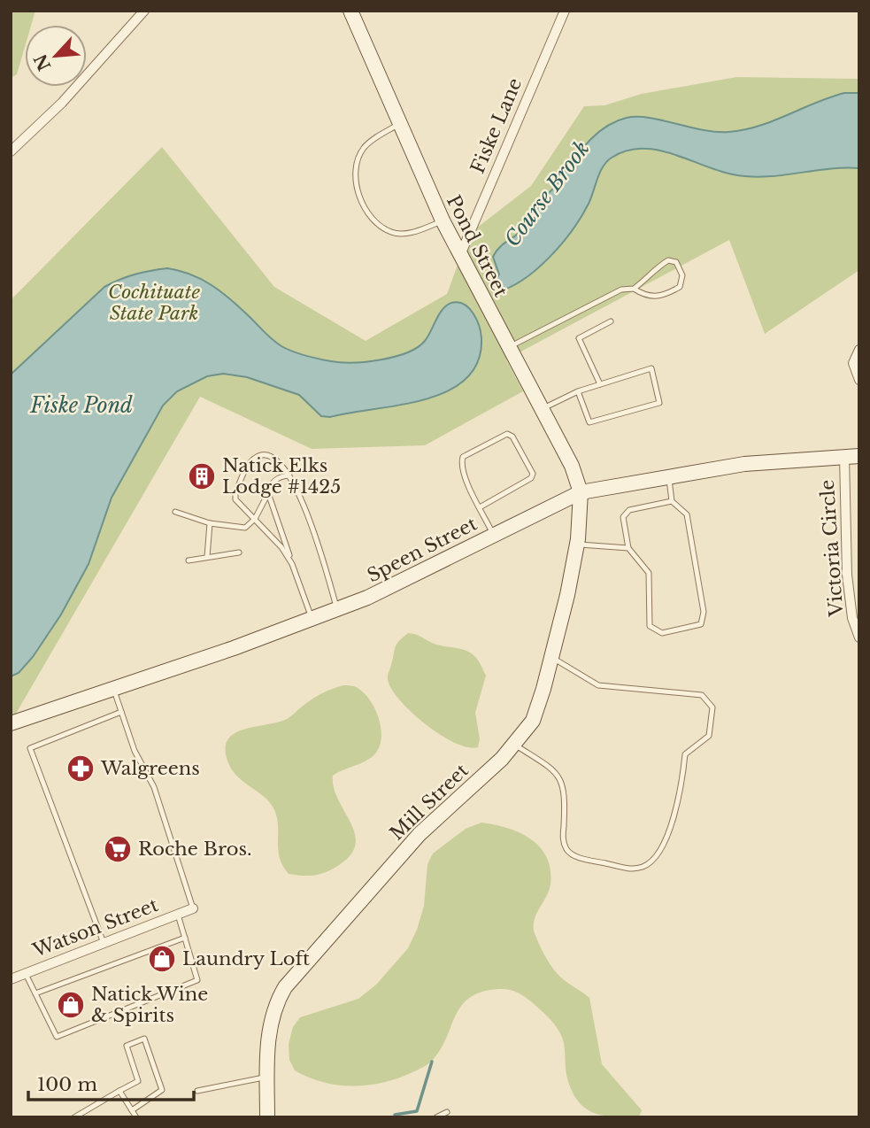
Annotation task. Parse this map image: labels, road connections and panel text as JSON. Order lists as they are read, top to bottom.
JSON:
{
  "streets": {
    "street": [
      "Fiske Lane",
      "Pond Street",
      "Victoria Circle",
      "Speen Street",
      "Mill Street",
      "Watson Street"
    ]
  },
  "crossings": [
    ["Fiske Lane", "Pond Street"],
    ["Pond Street", "Speen Street"],
    ["Pond Street", "Mill Street"],
    ["Victoria Circle", "Speen Street"],
    ["Speen Street", "Mill Street"]
  ],
  "water": ["Course Brook", "Fiske Pond"],
  "parks": ["Cochituate State Park"],
  "places": {
    "building": ["Natick Elks Lodge #1425"],
    "pharmacy": ["Walgreens"],
    "supermarket": ["Roche Bros."],
    "shop": ["Laundry Loft", "Natick Wine & Spirits"]
  },
  "scale_bar": "100 m",
  "north": "bottom left"
}
